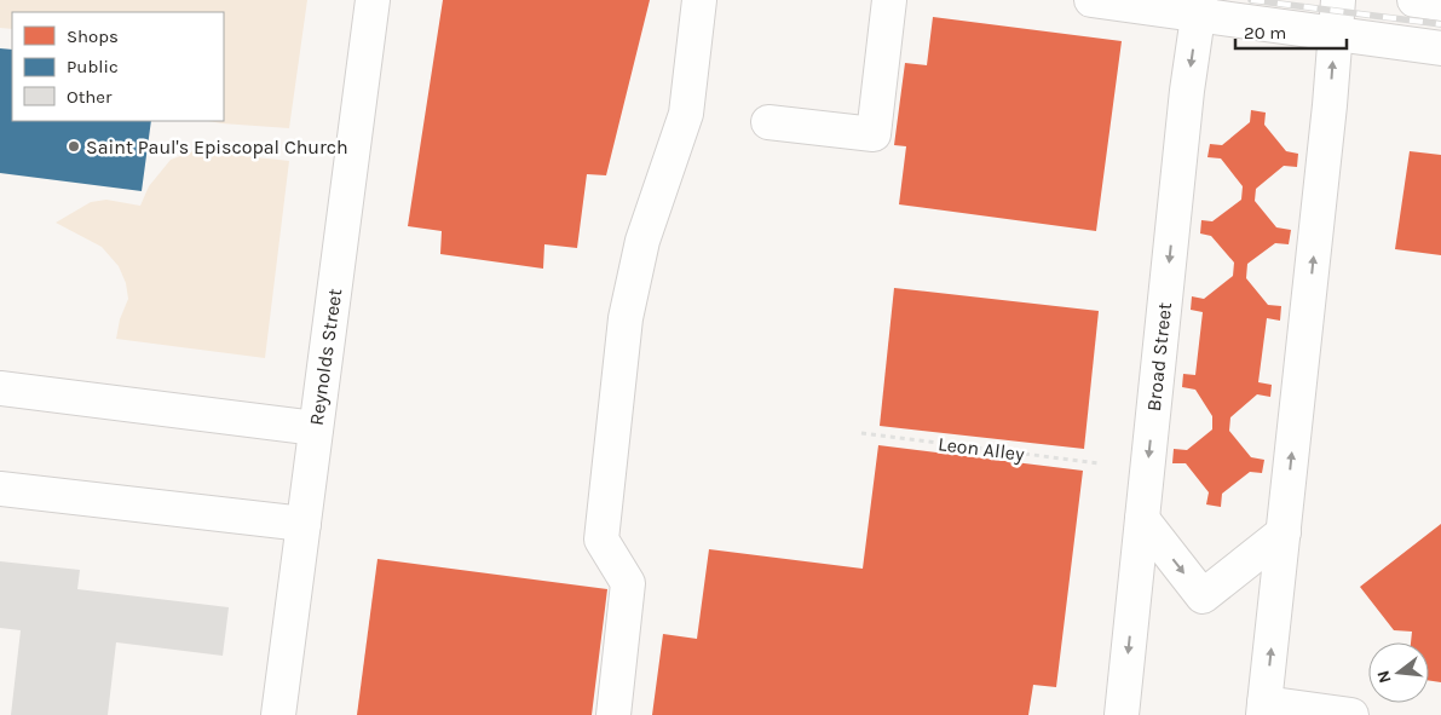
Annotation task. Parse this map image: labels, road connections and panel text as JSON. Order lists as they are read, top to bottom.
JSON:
{
  "streets": {
    "main road": ["Reynolds Street", "Broad Street"],
    "path": ["Leon Alley"]
  },
  "places": ["Saint Paul's Episcopal Church"],
  "legend": ["Shops", "Public", "Other"],
  "scale_bar": "20 m",
  "north": "left"
}
